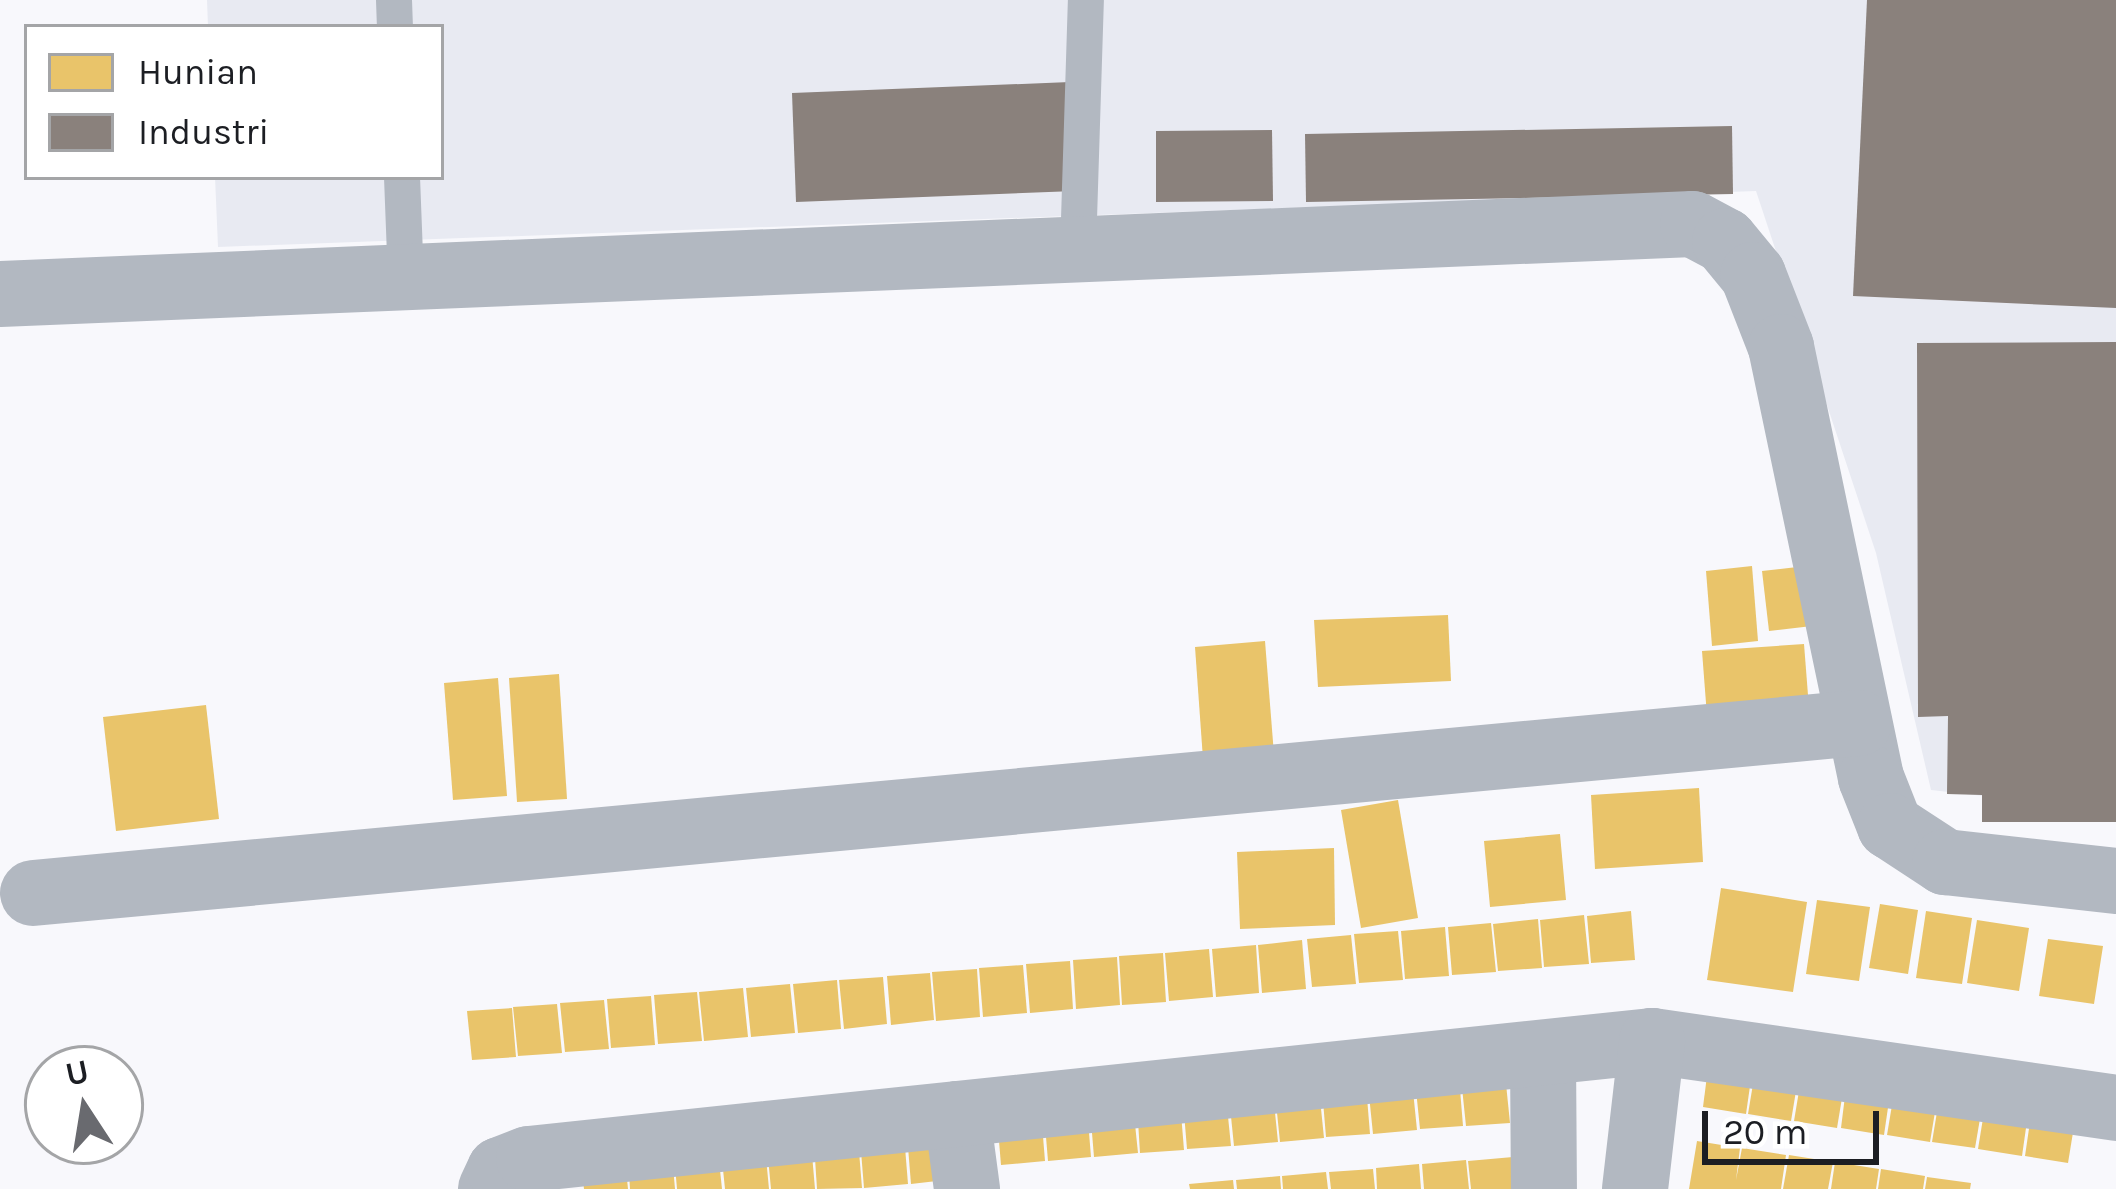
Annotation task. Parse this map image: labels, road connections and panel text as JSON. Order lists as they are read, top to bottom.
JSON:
{
  "legend": ["Hunian", "Industri"],
  "scale_bar": "20 m",
  "north": "top"
}
